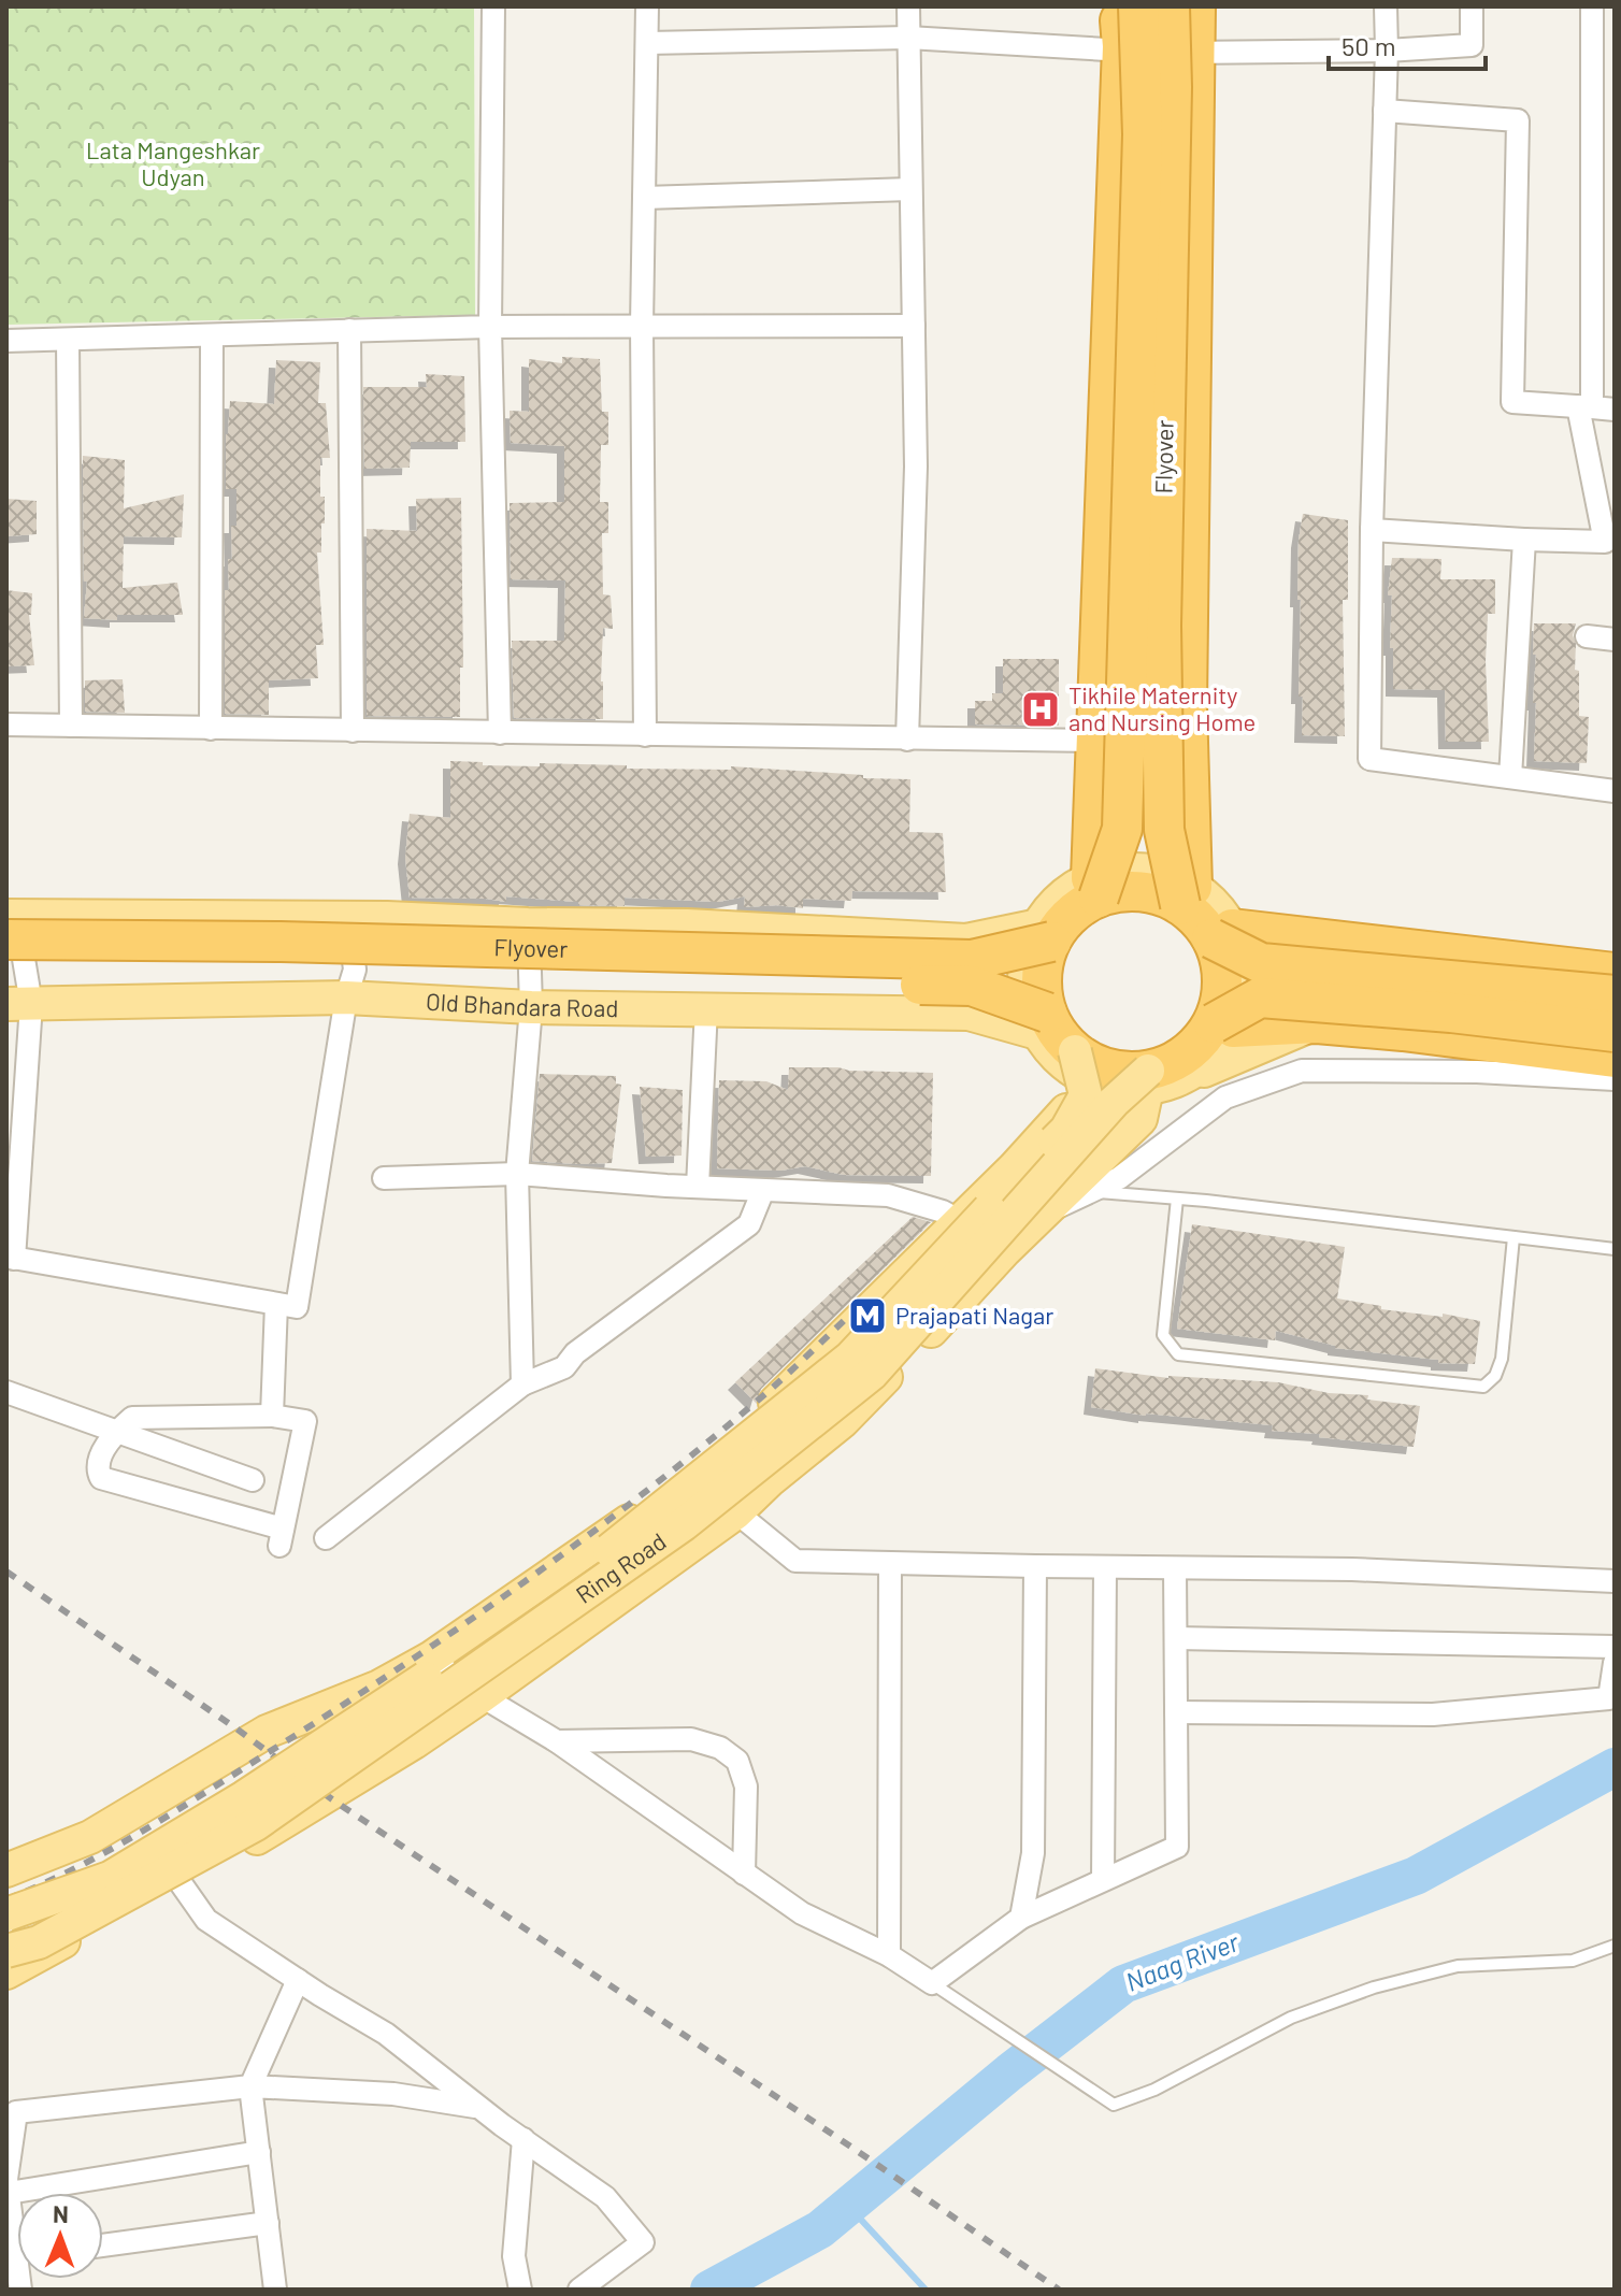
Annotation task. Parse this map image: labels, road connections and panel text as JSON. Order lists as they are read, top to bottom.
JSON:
{
  "streets": {
    "highway": ["Flyover"],
    "main road": ["Old Bhandara Road", "Ring Road"]
  },
  "crossings": [
    ["Flyover", "Old Bhandara Road"],
    ["Flyover", "Ring Road"],
    ["Old Bhandara Road", "Ring Road"]
  ],
  "water": ["Naag River"],
  "parks": ["Lata Mangeshkar Udyan"],
  "places": {
    "hospital": ["Tikhile Maternity and Nursing Home"],
    "metro station": ["Prajapati Nagar"]
  },
  "scale_bar": "50 m",
  "north": "top"
}
